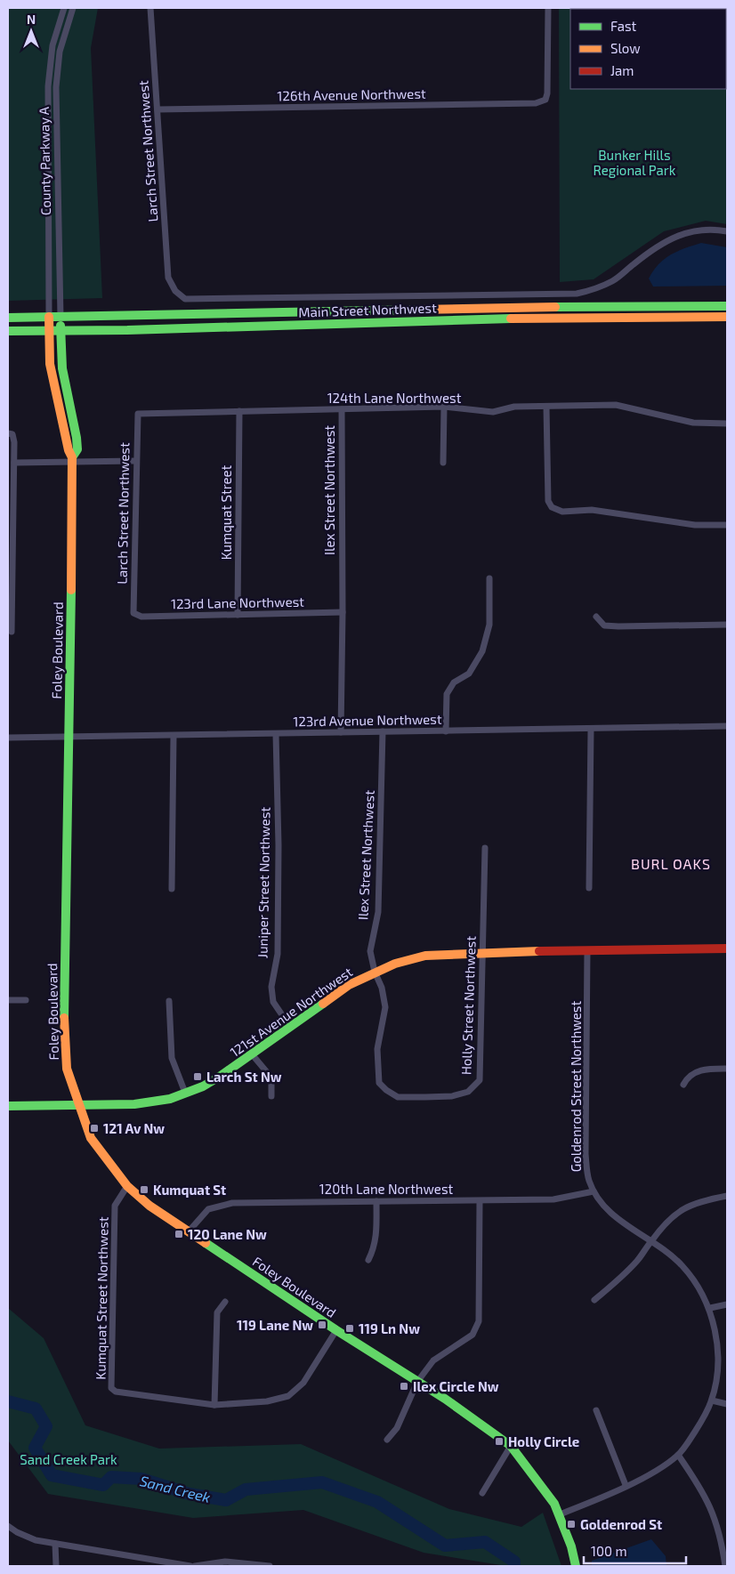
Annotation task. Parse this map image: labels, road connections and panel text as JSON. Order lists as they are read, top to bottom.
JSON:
{
  "streets": {
    "street": [
      "126th Avenue Northwest",
      "Larch Street Northwest",
      "County Parkway A",
      "Main Street Northwest",
      "124th Lane Northwest",
      "Ilex Street Northwest",
      "Kumquat Street",
      "123rd Lane Northwest",
      "Foley Boulevard",
      "123rd Avenue Northwest",
      "Juniper Street Northwest",
      "Holly Street Northwest",
      "121st Avenue Northwest",
      "Goldenrod Street Northwest",
      "120th Lane Northwest",
      "Kumquat Street Northwest"
    ]
  },
  "crossings": [
    ["126th Avenue Northwest", "Larch Street Northwest"],
    ["Larch Street Northwest", "124th Lane Northwest"],
    ["Larch Street Northwest", "123rd Lane Northwest"],
    ["County Parkway A", "Main Street Northwest"],
    ["County Parkway A", "Foley Boulevard"],
    ["Main Street Northwest", "Foley Boulevard"],
    ["124th Lane Northwest", "Ilex Street Northwest"],
    ["124th Lane Northwest", "Kumquat Street"],
    ["Ilex Street Northwest", "123rd Lane Northwest"],
    ["Ilex Street Northwest", "123rd Avenue Northwest"],
    ["Ilex Street Northwest", "Holly Street Northwest"],
    ["Ilex Street Northwest", "121st Avenue Northwest"],
    ["Kumquat Street", "123rd Lane Northwest"],
    ["Foley Boulevard", "123rd Avenue Northwest"],
    ["Foley Boulevard", "121st Avenue Northwest"],
    ["Foley Boulevard", "Goldenrod Street Northwest"],
    ["Foley Boulevard", "120th Lane Northwest"],
    ["Foley Boulevard", "Kumquat Street Northwest"],
    ["123rd Avenue Northwest", "Juniper Street Northwest"],
    ["Juniper Street Northwest", "121st Avenue Northwest"],
    ["Holly Street Northwest", "121st Avenue Northwest"],
    ["121st Avenue Northwest", "Goldenrod Street Northwest"],
    ["Goldenrod Street Northwest", "120th Lane Northwest"]
  ],
  "districts": ["BURL OAKS"],
  "water": ["Sand Creek"],
  "parks": ["Bunker Hills Regional Park", "Sand Creek Park"],
  "places": {
    "transit": [
      "Larch St Nw",
      "121 Av Nw",
      "Kumquat St",
      "120 Lane Nw",
      "119 Lane Nw",
      "119 Ln Nw",
      "Ilex Circle Nw",
      "Holly Circle",
      "Goldenrod St"
    ]
  },
  "legend": ["Fast", "Slow", "Jam"],
  "scale_bar": "100 m",
  "north": "top"
}
